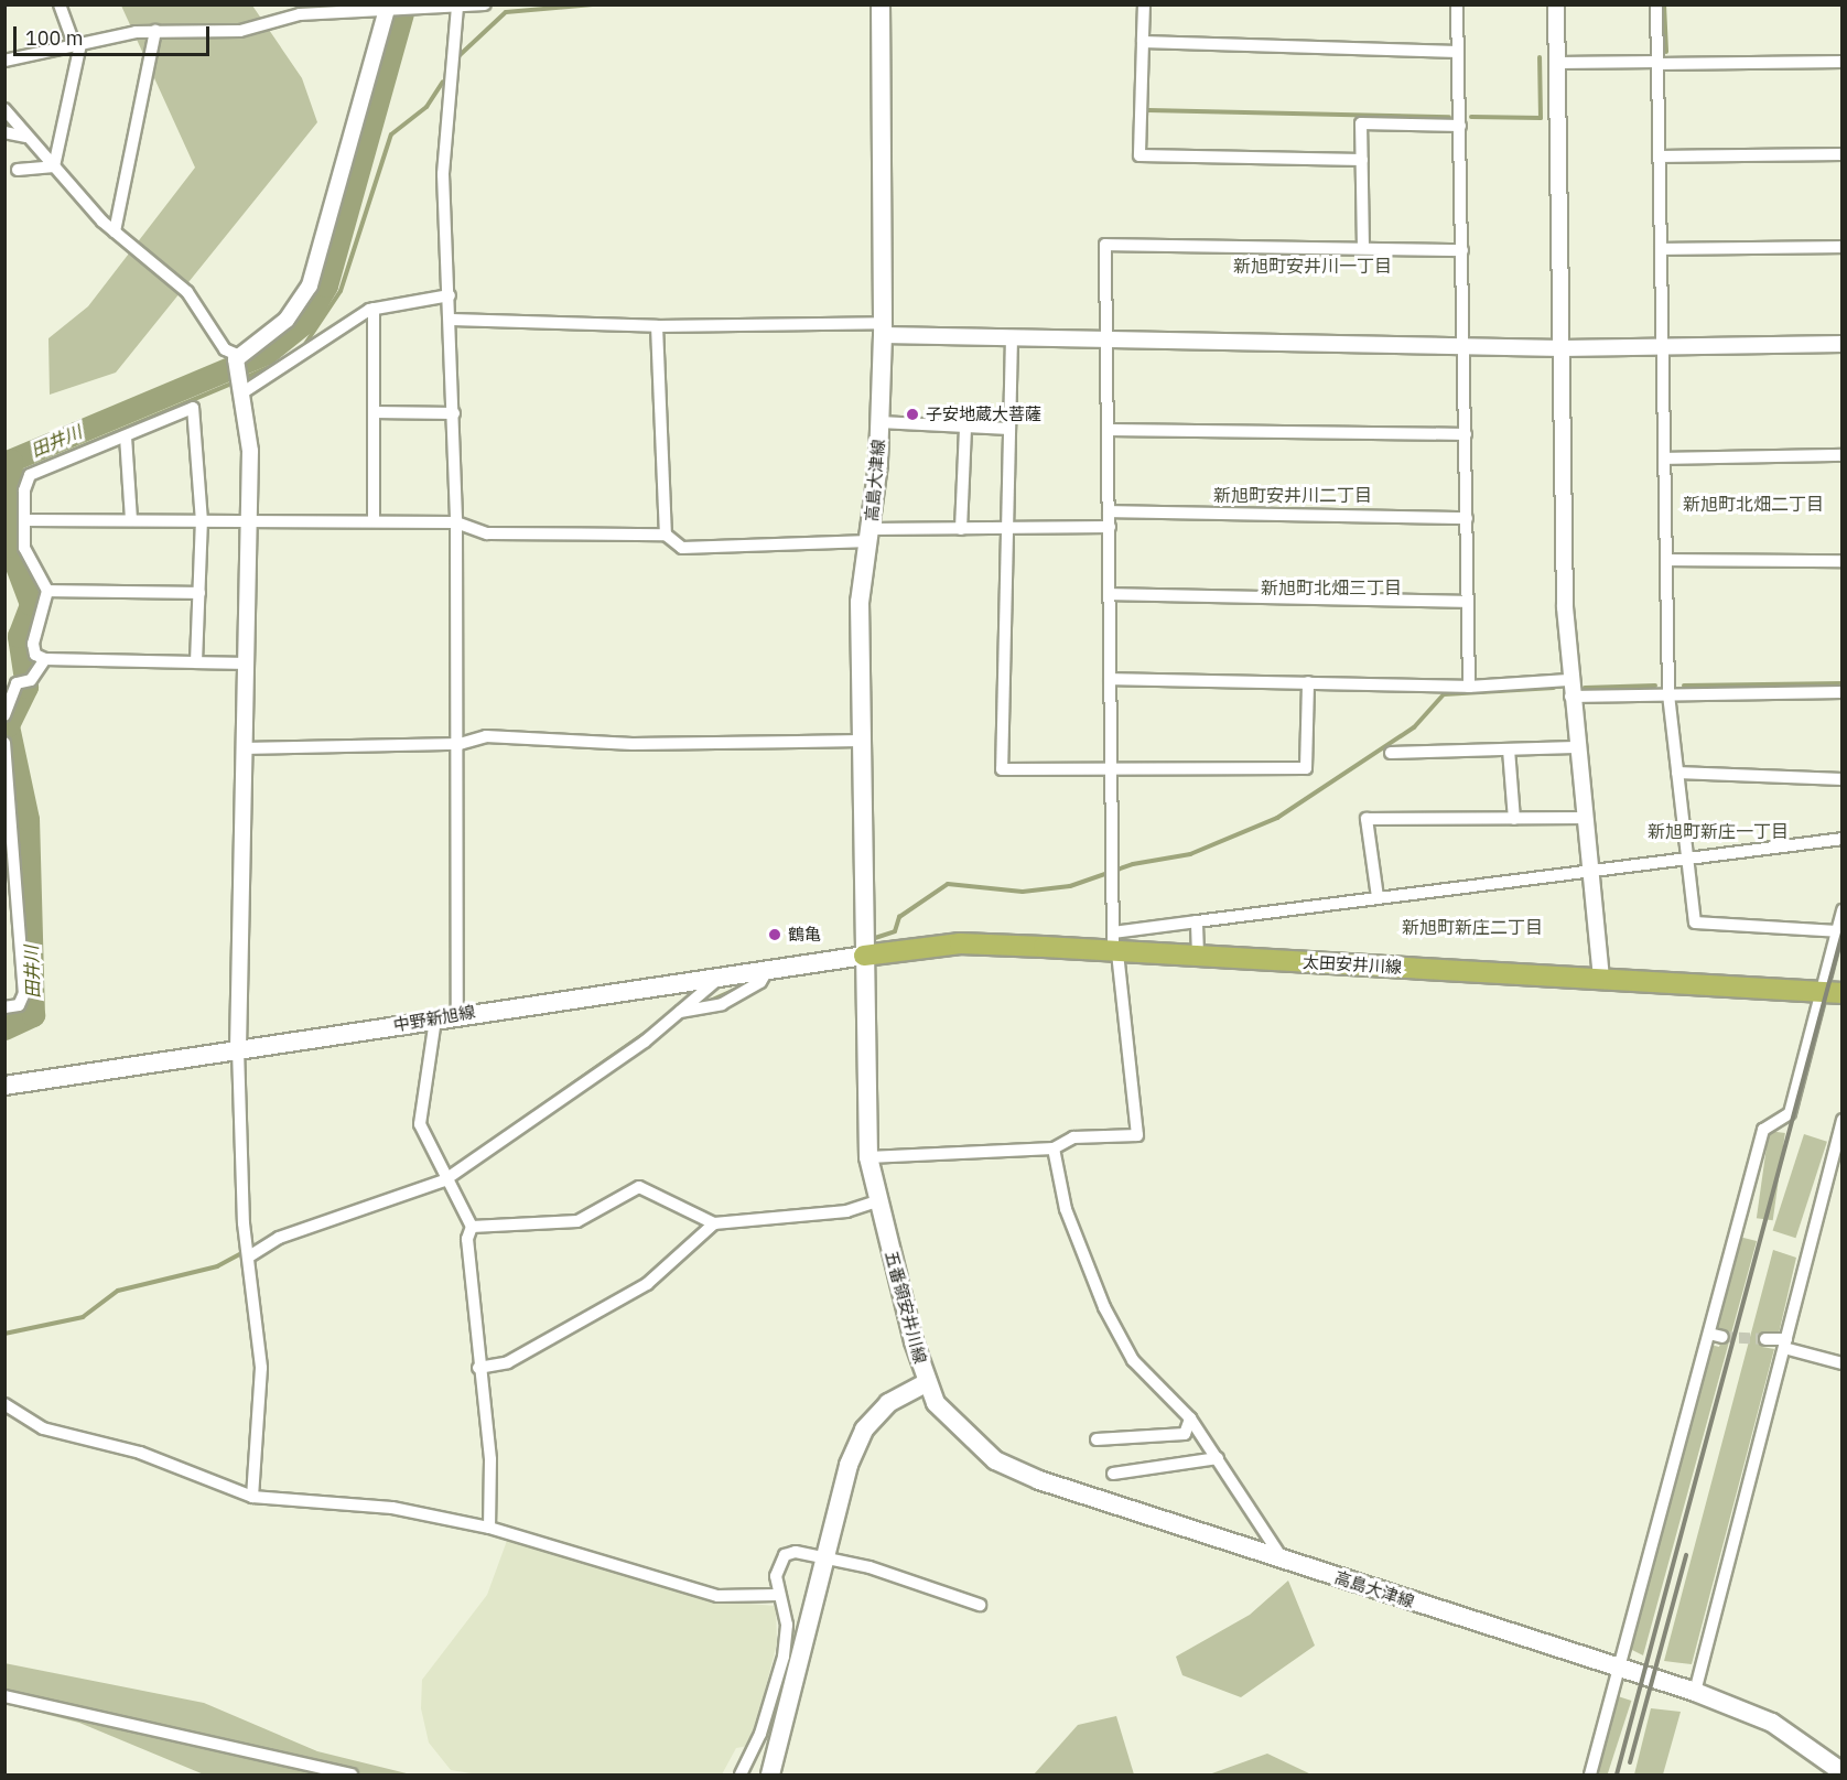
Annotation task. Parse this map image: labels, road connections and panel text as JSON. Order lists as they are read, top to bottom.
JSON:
{
  "streets": {
    "main road": [
      "高島大津線",
      "太田安井川線",
      "中野新旭線",
      "五番領安井川線"
    ]
  },
  "crossings": [
    ["高島大津線", "太田安井川線"],
    ["高島大津線", "中野新旭線"],
    ["高島大津線", "五番領安井川線"],
    ["太田安井川線", "中野新旭線"],
    ["太田安井川線", "五番領安井川線"],
    ["中野新旭線", "五番領安井川線"]
  ],
  "districts": [
    "新旭町安井川一丁目",
    "新旭町安井川二丁目",
    "新旭町北畑二丁目",
    "新旭町北畑三丁目",
    "新旭町新庄一丁目",
    "新旭町新庄二丁目"
  ],
  "water": ["田井川"],
  "places": ["子安地蔵大菩薩", "鶴亀"],
  "scale_bar": "100 m"
}
